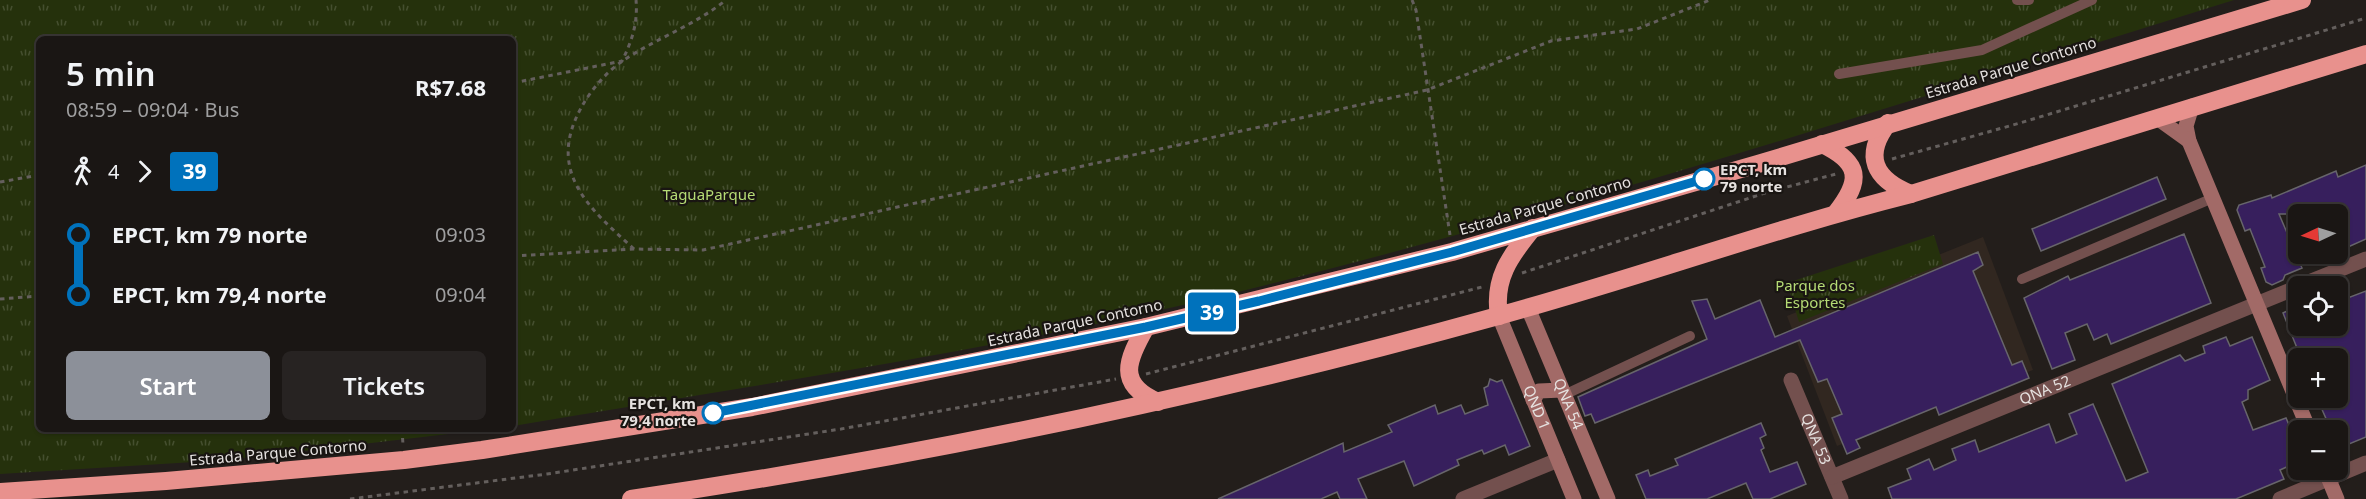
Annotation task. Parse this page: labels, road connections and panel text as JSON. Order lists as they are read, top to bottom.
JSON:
{
  "streets": {
    "highway": ["Estrada Parque Contorno"],
    "main road": ["QNA 54", "QND 1"],
    "street": ["QNA 52", "QNA 53"]
  },
  "crossings": [
    ["QNA 52", "QNA 53"]
  ],
  "parks": ["TaguaParque", "Parque dos Esportes"],
  "places": ["EPCT, km 79 norte", "EPCT, km 79,4 norte"],
  "lines": ["bus line 39"],
  "north": "left",
  "page": {
    "on_map": "39",
    "heading": ["5 min", "08:59 – 09:04 · Bus", "R$7.68"],
    "legs": ["4", "39"],
    "map_buttons": ["+", "−"],
    "list": [
      {
        "name": "EPCT, km 79 norte",
        "value": "09:03"
      },
      {
        "name": "EPCT, km 79,4 norte",
        "value": "09:04"
      }
    ],
    "buttons": ["Start", "Tickets"]
  }
}
